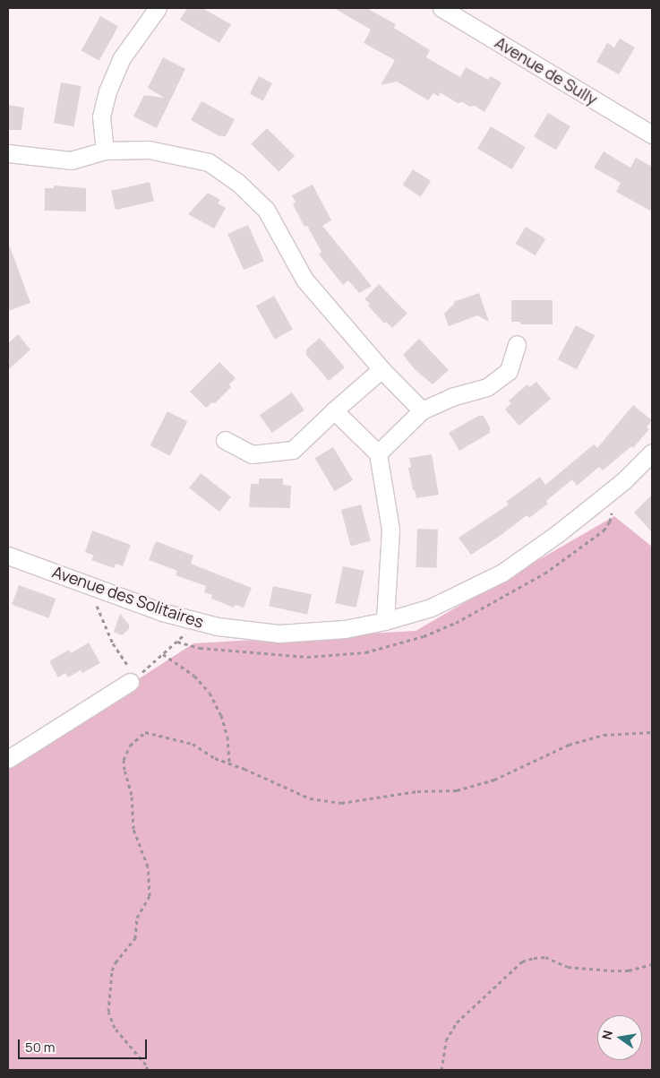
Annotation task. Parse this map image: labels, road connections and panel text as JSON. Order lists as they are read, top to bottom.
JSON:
{
  "streets": {
    "street": ["Avenue de Sully", "Avenue des Solitaires"]
  },
  "scale_bar": "50 m",
  "north": "left"
}
